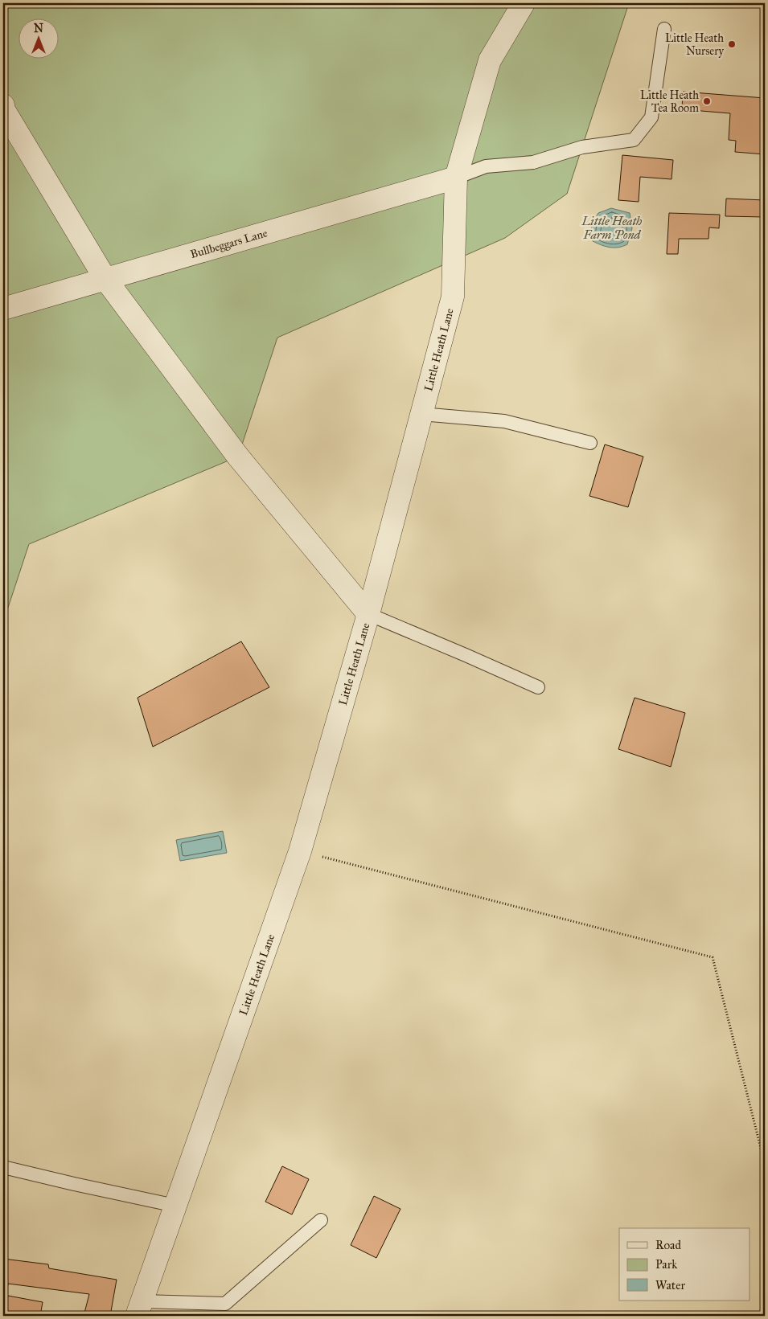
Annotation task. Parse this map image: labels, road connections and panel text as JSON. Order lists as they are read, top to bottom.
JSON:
{
  "streets": {
    "street": ["Bullbeggars Lane", "Little Heath Lane"]
  },
  "crossings": [
    ["Bullbeggars Lane", "Little Heath Lane"]
  ],
  "water": ["Little Heath Farm Pond"],
  "places": ["Little Heath Nursery", "Little Heath Tea Room"],
  "legend": ["Road", "Park", "Water"],
  "north": "top"
}
